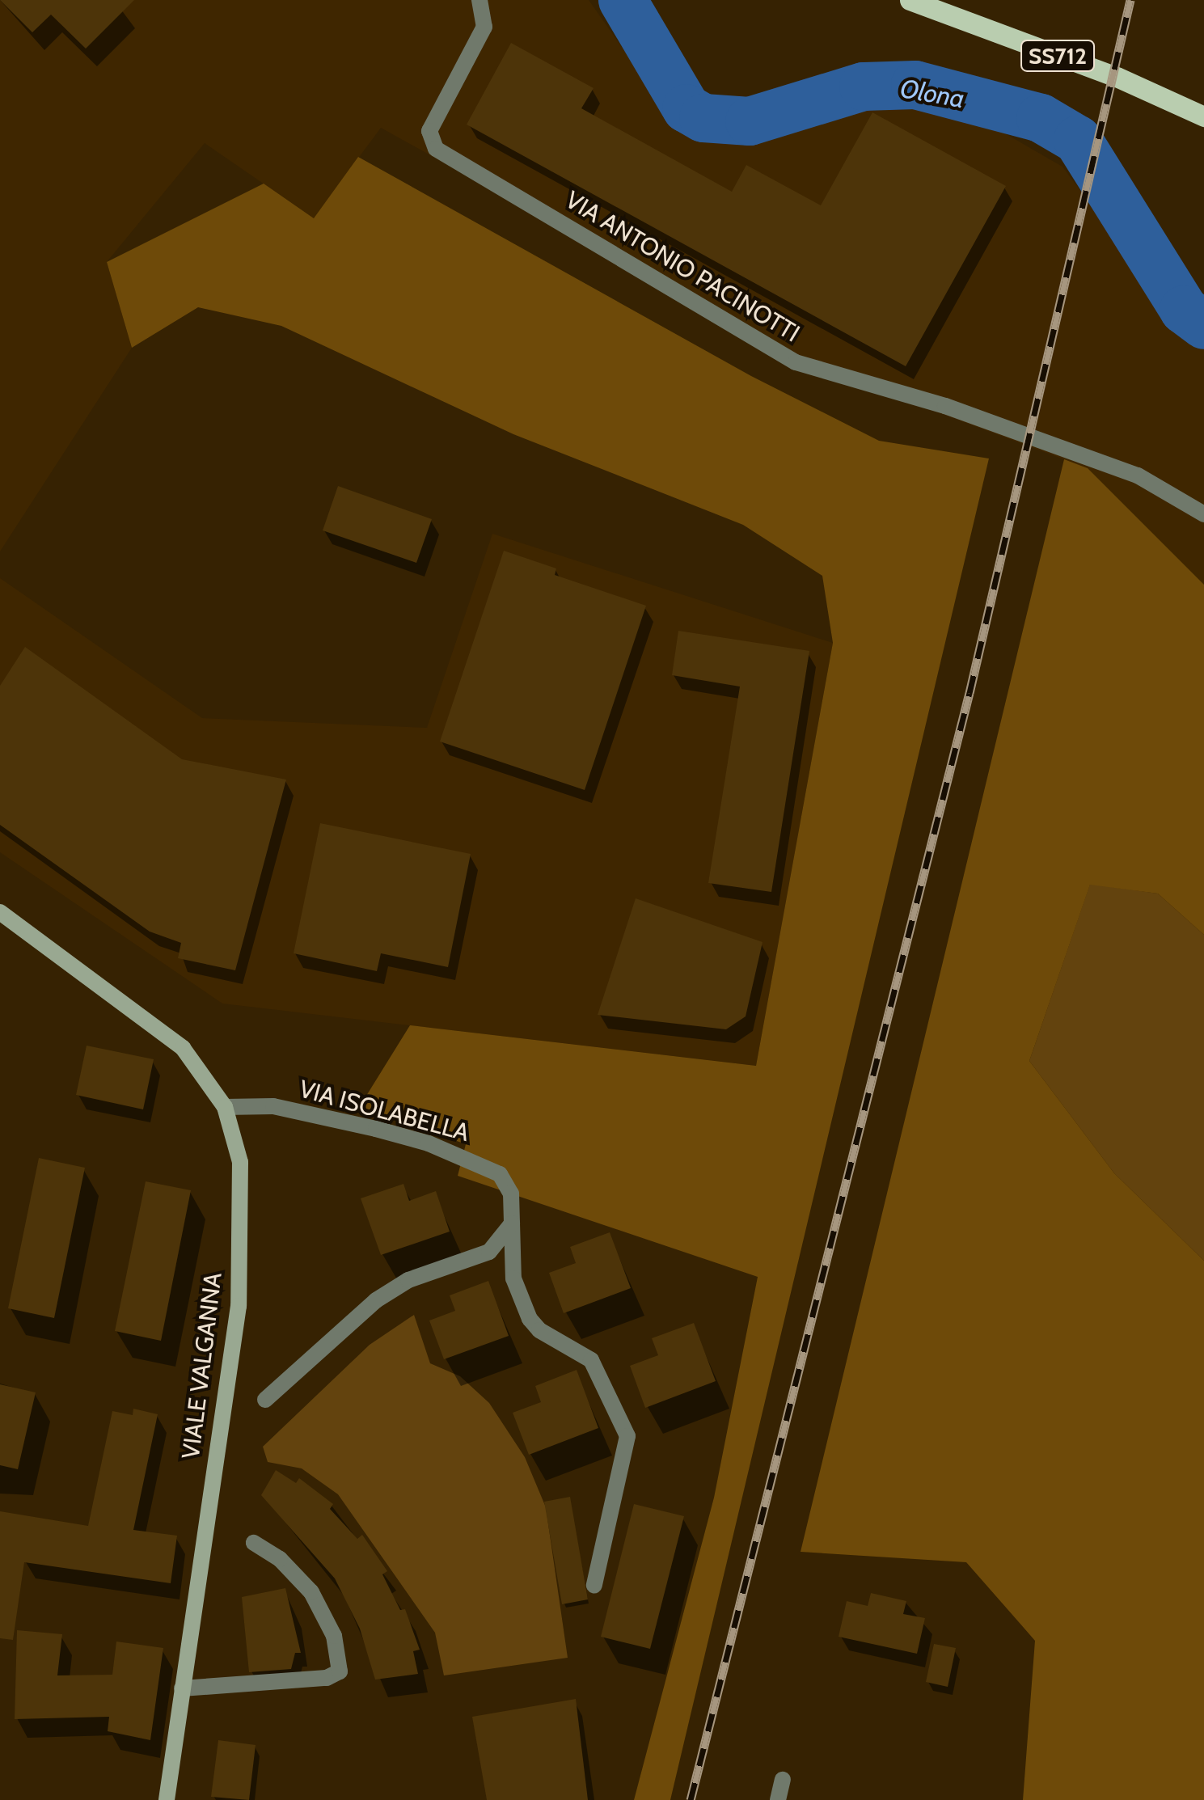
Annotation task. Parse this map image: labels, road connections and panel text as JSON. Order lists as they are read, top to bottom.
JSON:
{
  "streets": {
    "main road": ["SS712", "VIALE VALGANNA"],
    "street": ["VIA ANTONIO PACINOTTI", "VIA ISOLABELLA"]
  },
  "crossings": [
    ["VIA ISOLABELLA", "VIALE VALGANNA"]
  ],
  "water": ["Olona"]
}
